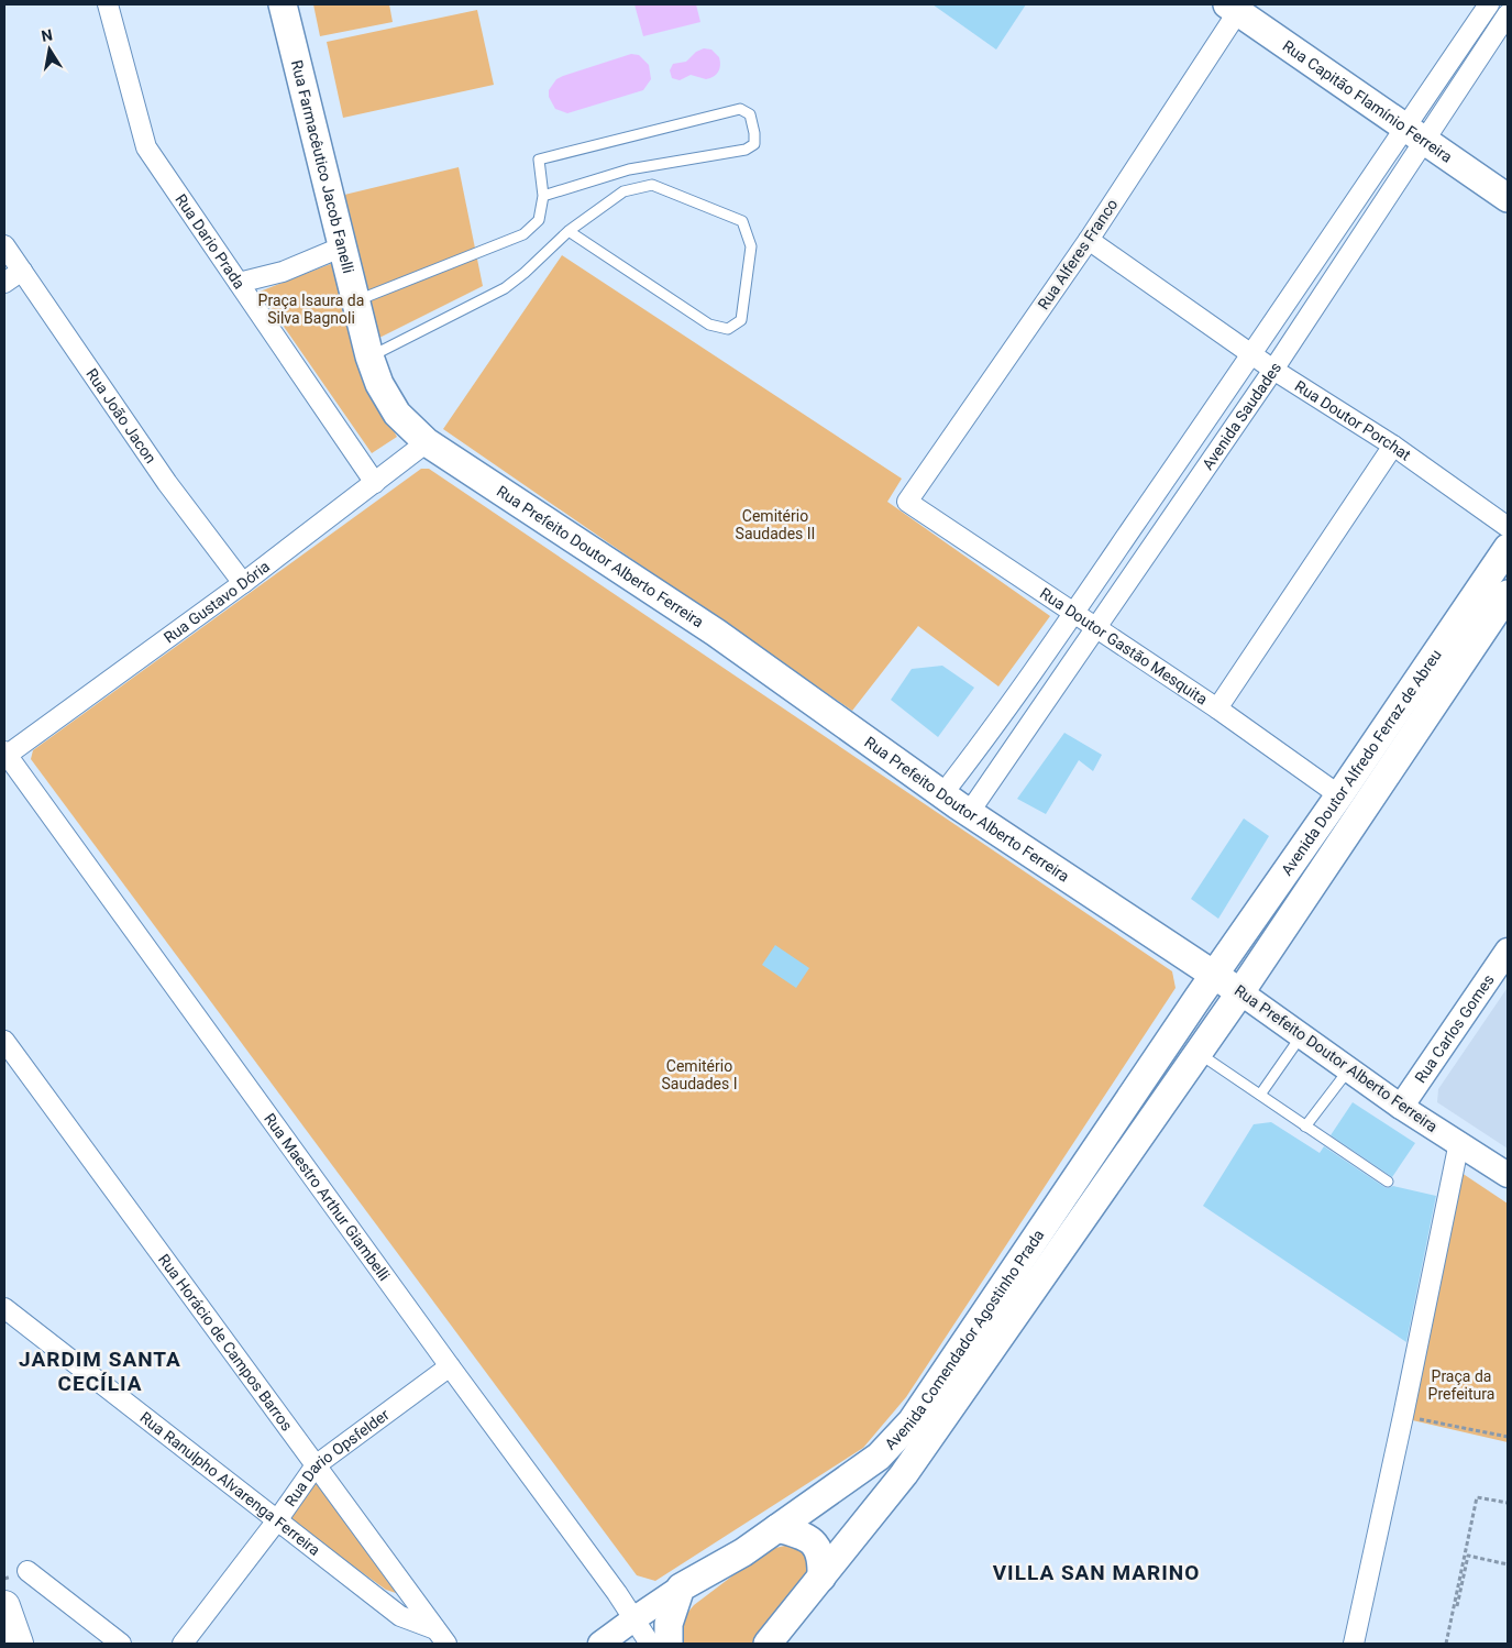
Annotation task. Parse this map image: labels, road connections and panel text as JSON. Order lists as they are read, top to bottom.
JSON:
{
  "streets": {
    "main road": [
      "Rua Capitão Flamínio Ferreira",
      "Rua Farmacêutico Jacob Fanelli",
      "Rua Prefeito Doutor Alberto Ferreira",
      "Avenida Doutor Alfredo Ferraz de Abreu",
      "Avenida Comendador Agostinho Prada"
    ],
    "street": [
      "Rua Dario Prada",
      "Rua Alferes Franco",
      "Rua João Jacon",
      "Avenida Saudades",
      "Rua Doutor Porchat",
      "Rua Gustavo Dória",
      "Rua Doutor Gastão Mesquita",
      "Rua Carlos Gomes",
      "Rua Maestro Arthur Giambelli",
      "Rua Horácio de Campos Barros",
      "Rua Dario Opsfelder",
      "Rua Ranulpho Alvarenga Ferreira"
    ]
  },
  "crossings": [
    ["Rua Capitão Flamínio Ferreira", "Rua Alferes Franco"],
    ["Rua Capitão Flamínio Ferreira", "Avenida Saudades"],
    ["Rua Farmacêutico Jacob Fanelli", "Rua Prefeito Doutor Alberto Ferreira"],
    ["Rua Farmacêutico Jacob Fanelli", "Rua Gustavo Dória"],
    ["Rua Dario Prada", "Rua Gustavo Dória"],
    ["Rua Alferes Franco", "Rua Doutor Porchat"],
    ["Rua Alferes Franco", "Rua Doutor Gastão Mesquita"],
    ["Rua João Jacon", "Rua Gustavo Dória"],
    ["Avenida Saudades", "Rua Doutor Porchat"],
    ["Avenida Saudades", "Rua Prefeito Doutor Alberto Ferreira"],
    ["Avenida Saudades", "Rua Doutor Gastão Mesquita"],
    ["Rua Prefeito Doutor Alberto Ferreira", "Rua Gustavo Dória"],
    ["Rua Prefeito Doutor Alberto Ferreira", "Avenida Doutor Alfredo Ferraz de Abreu"],
    ["Rua Prefeito Doutor Alberto Ferreira", "Rua Carlos Gomes"],
    ["Rua Prefeito Doutor Alberto Ferreira", "Avenida Comendador Agostinho Prada"],
    ["Rua Gustavo Dória", "Rua Maestro Arthur Giambelli"],
    ["Rua Doutor Gastão Mesquita", "Avenida Doutor Alfredo Ferraz de Abreu"],
    ["Avenida Doutor Alfredo Ferraz de Abreu", "Avenida Comendador Agostinho Prada"],
    ["Rua Maestro Arthur Giambelli", "Rua Dario Opsfelder"],
    ["Rua Horácio de Campos Barros", "Rua Dario Opsfelder"],
    ["Rua Horácio de Campos Barros", "Rua Ranulpho Alvarenga Ferreira"],
    ["Rua Dario Opsfelder", "Rua Ranulpho Alvarenga Ferreira"]
  ],
  "districts": ["JARDIM SANTA CECÍLIA", "VILLA SAN MARINO"],
  "parks": [
    "Praça Isaura da Silva Bagnoli",
    "Cemitério Saudades II",
    "Cemitério Saudades I",
    "Praça da Prefeitura"
  ],
  "north": "top"
}
